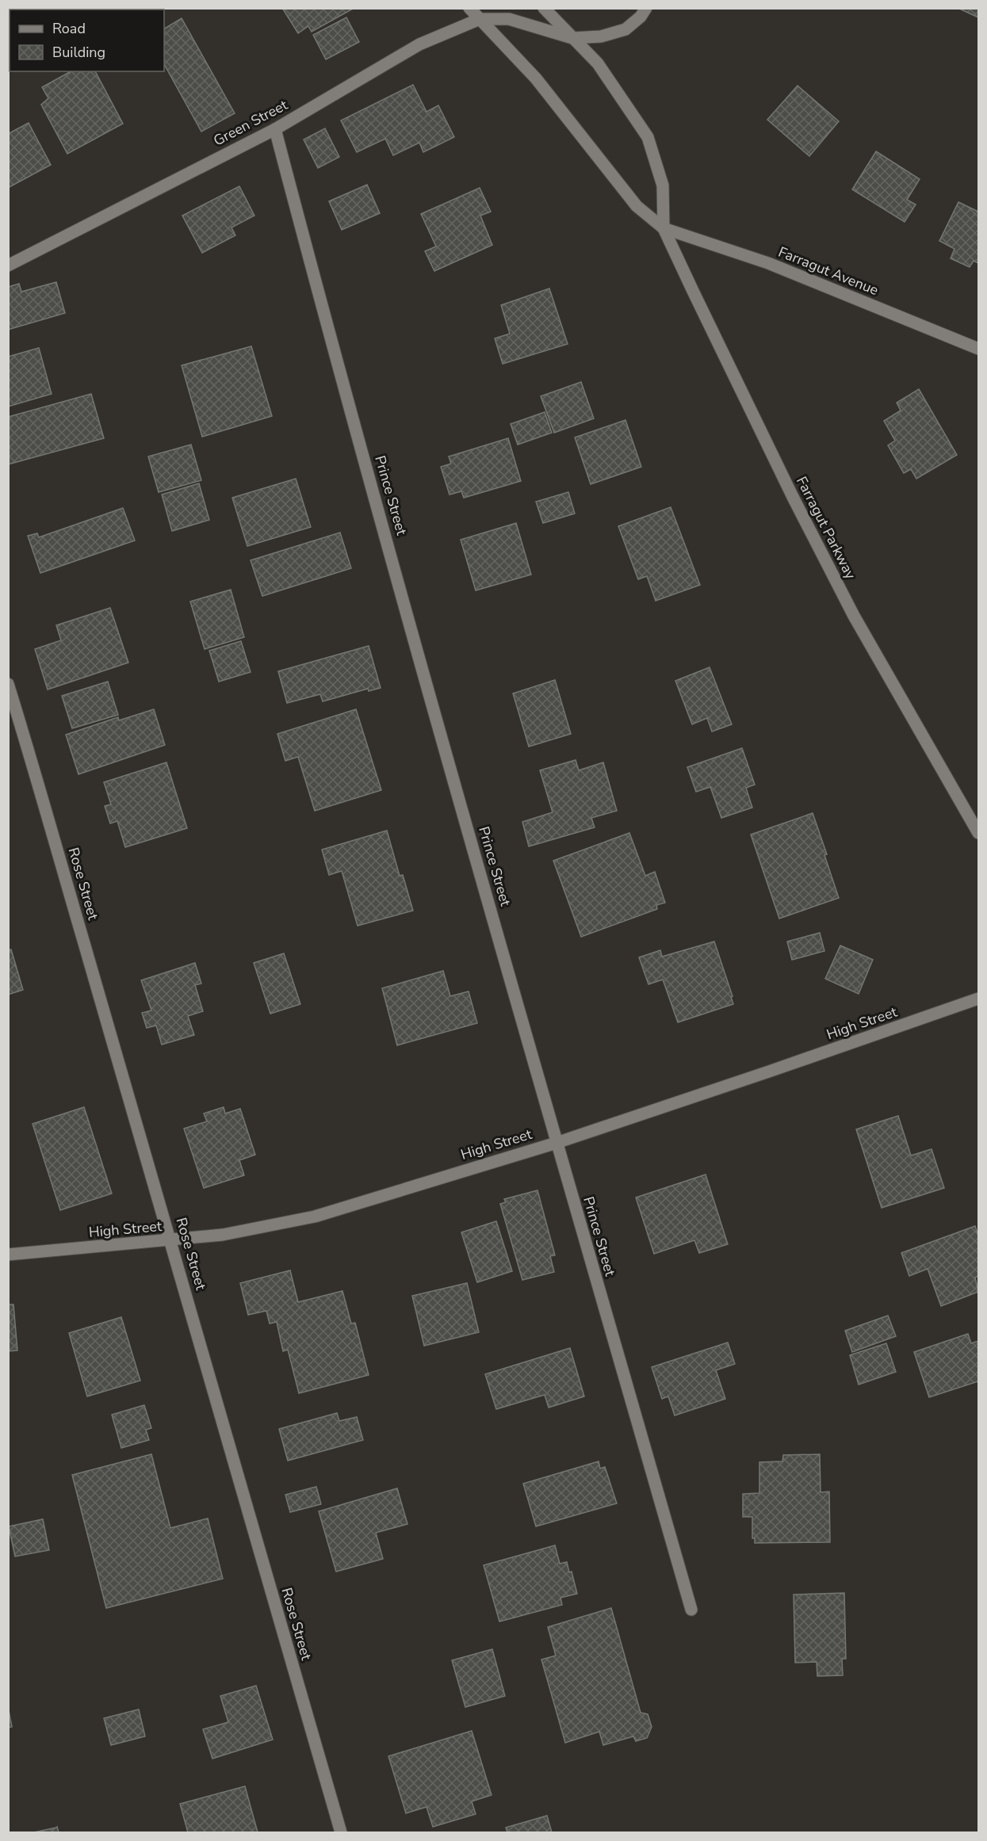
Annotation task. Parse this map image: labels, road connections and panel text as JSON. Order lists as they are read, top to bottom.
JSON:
{
  "streets": {
    "street": [
      "Green Street",
      "Farragut Avenue",
      "Prince Street",
      "Farragut Parkway",
      "Rose Street",
      "High Street"
    ]
  },
  "crossings": [
    ["Green Street", "Farragut Avenue"],
    ["Green Street", "Prince Street"],
    ["Farragut Avenue", "Farragut Parkway"],
    ["Prince Street", "High Street"],
    ["Rose Street", "High Street"]
  ],
  "legend": ["Road", "Building"]
}
